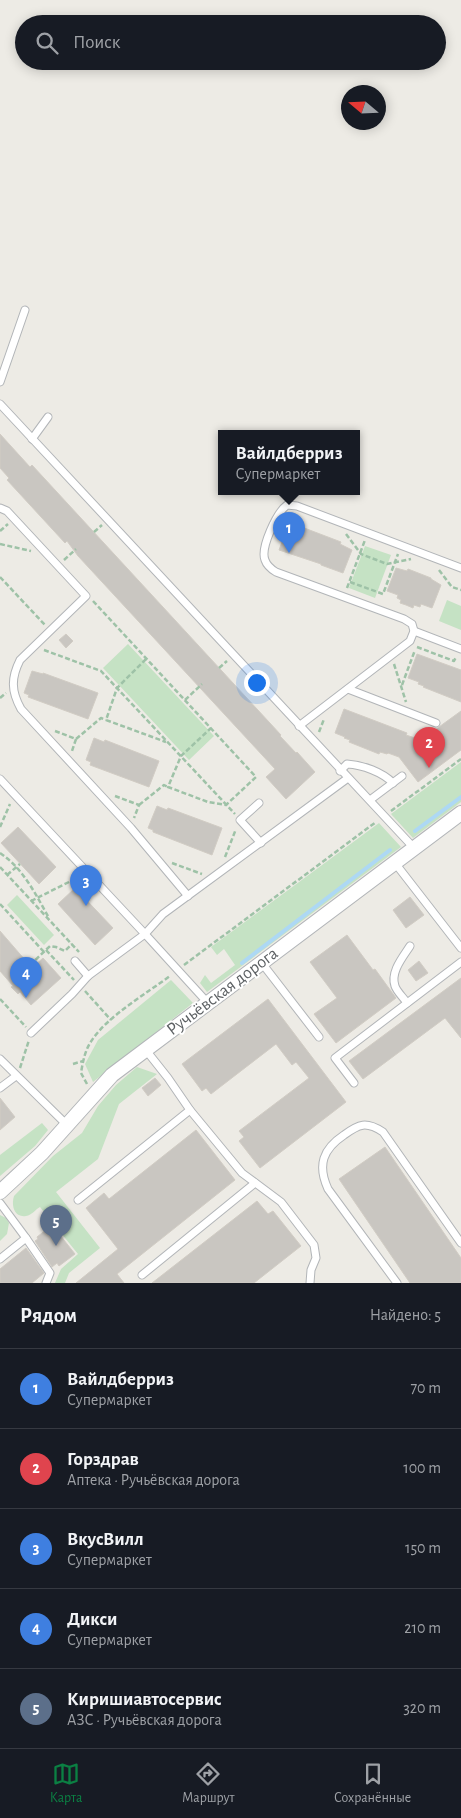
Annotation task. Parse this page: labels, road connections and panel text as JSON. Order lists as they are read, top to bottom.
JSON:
{
  "streets": {
    "street": ["Ручьёвская дорога"]
  },
  "north": "left",
  "page": {
    "search": "Поиск",
    "popup": ["Вайлдберриз", "Супермаркет"],
    "pins": [
      "1",
      "2",
      "3",
      "4",
      "5"
    ],
    "heading": ["Рядом", "Найдено: 5"],
    "list": [
      {
        "mark": "1",
        "name": "Вайлдберриз",
        "note": "Супермаркет",
        "value": "70 m"
      },
      {
        "mark": "2",
        "name": "Горздрав",
        "note": "Аптека · Ручьёвская дорога",
        "value": "100 m"
      },
      {
        "mark": "3",
        "name": "ВкусВилл",
        "note": "Супермаркет",
        "value": "150 m"
      },
      {
        "mark": "4",
        "name": "Дикси",
        "note": "Супермаркет",
        "value": "210 m"
      },
      {
        "mark": "5",
        "name": "Киришиавтосервис",
        "note": "АЗС · Ручьёвская дорога",
        "value": "320 m"
      }
    ],
    "nav": ["Карта", "Маршрут", "Сохранённые"]
  }
}
